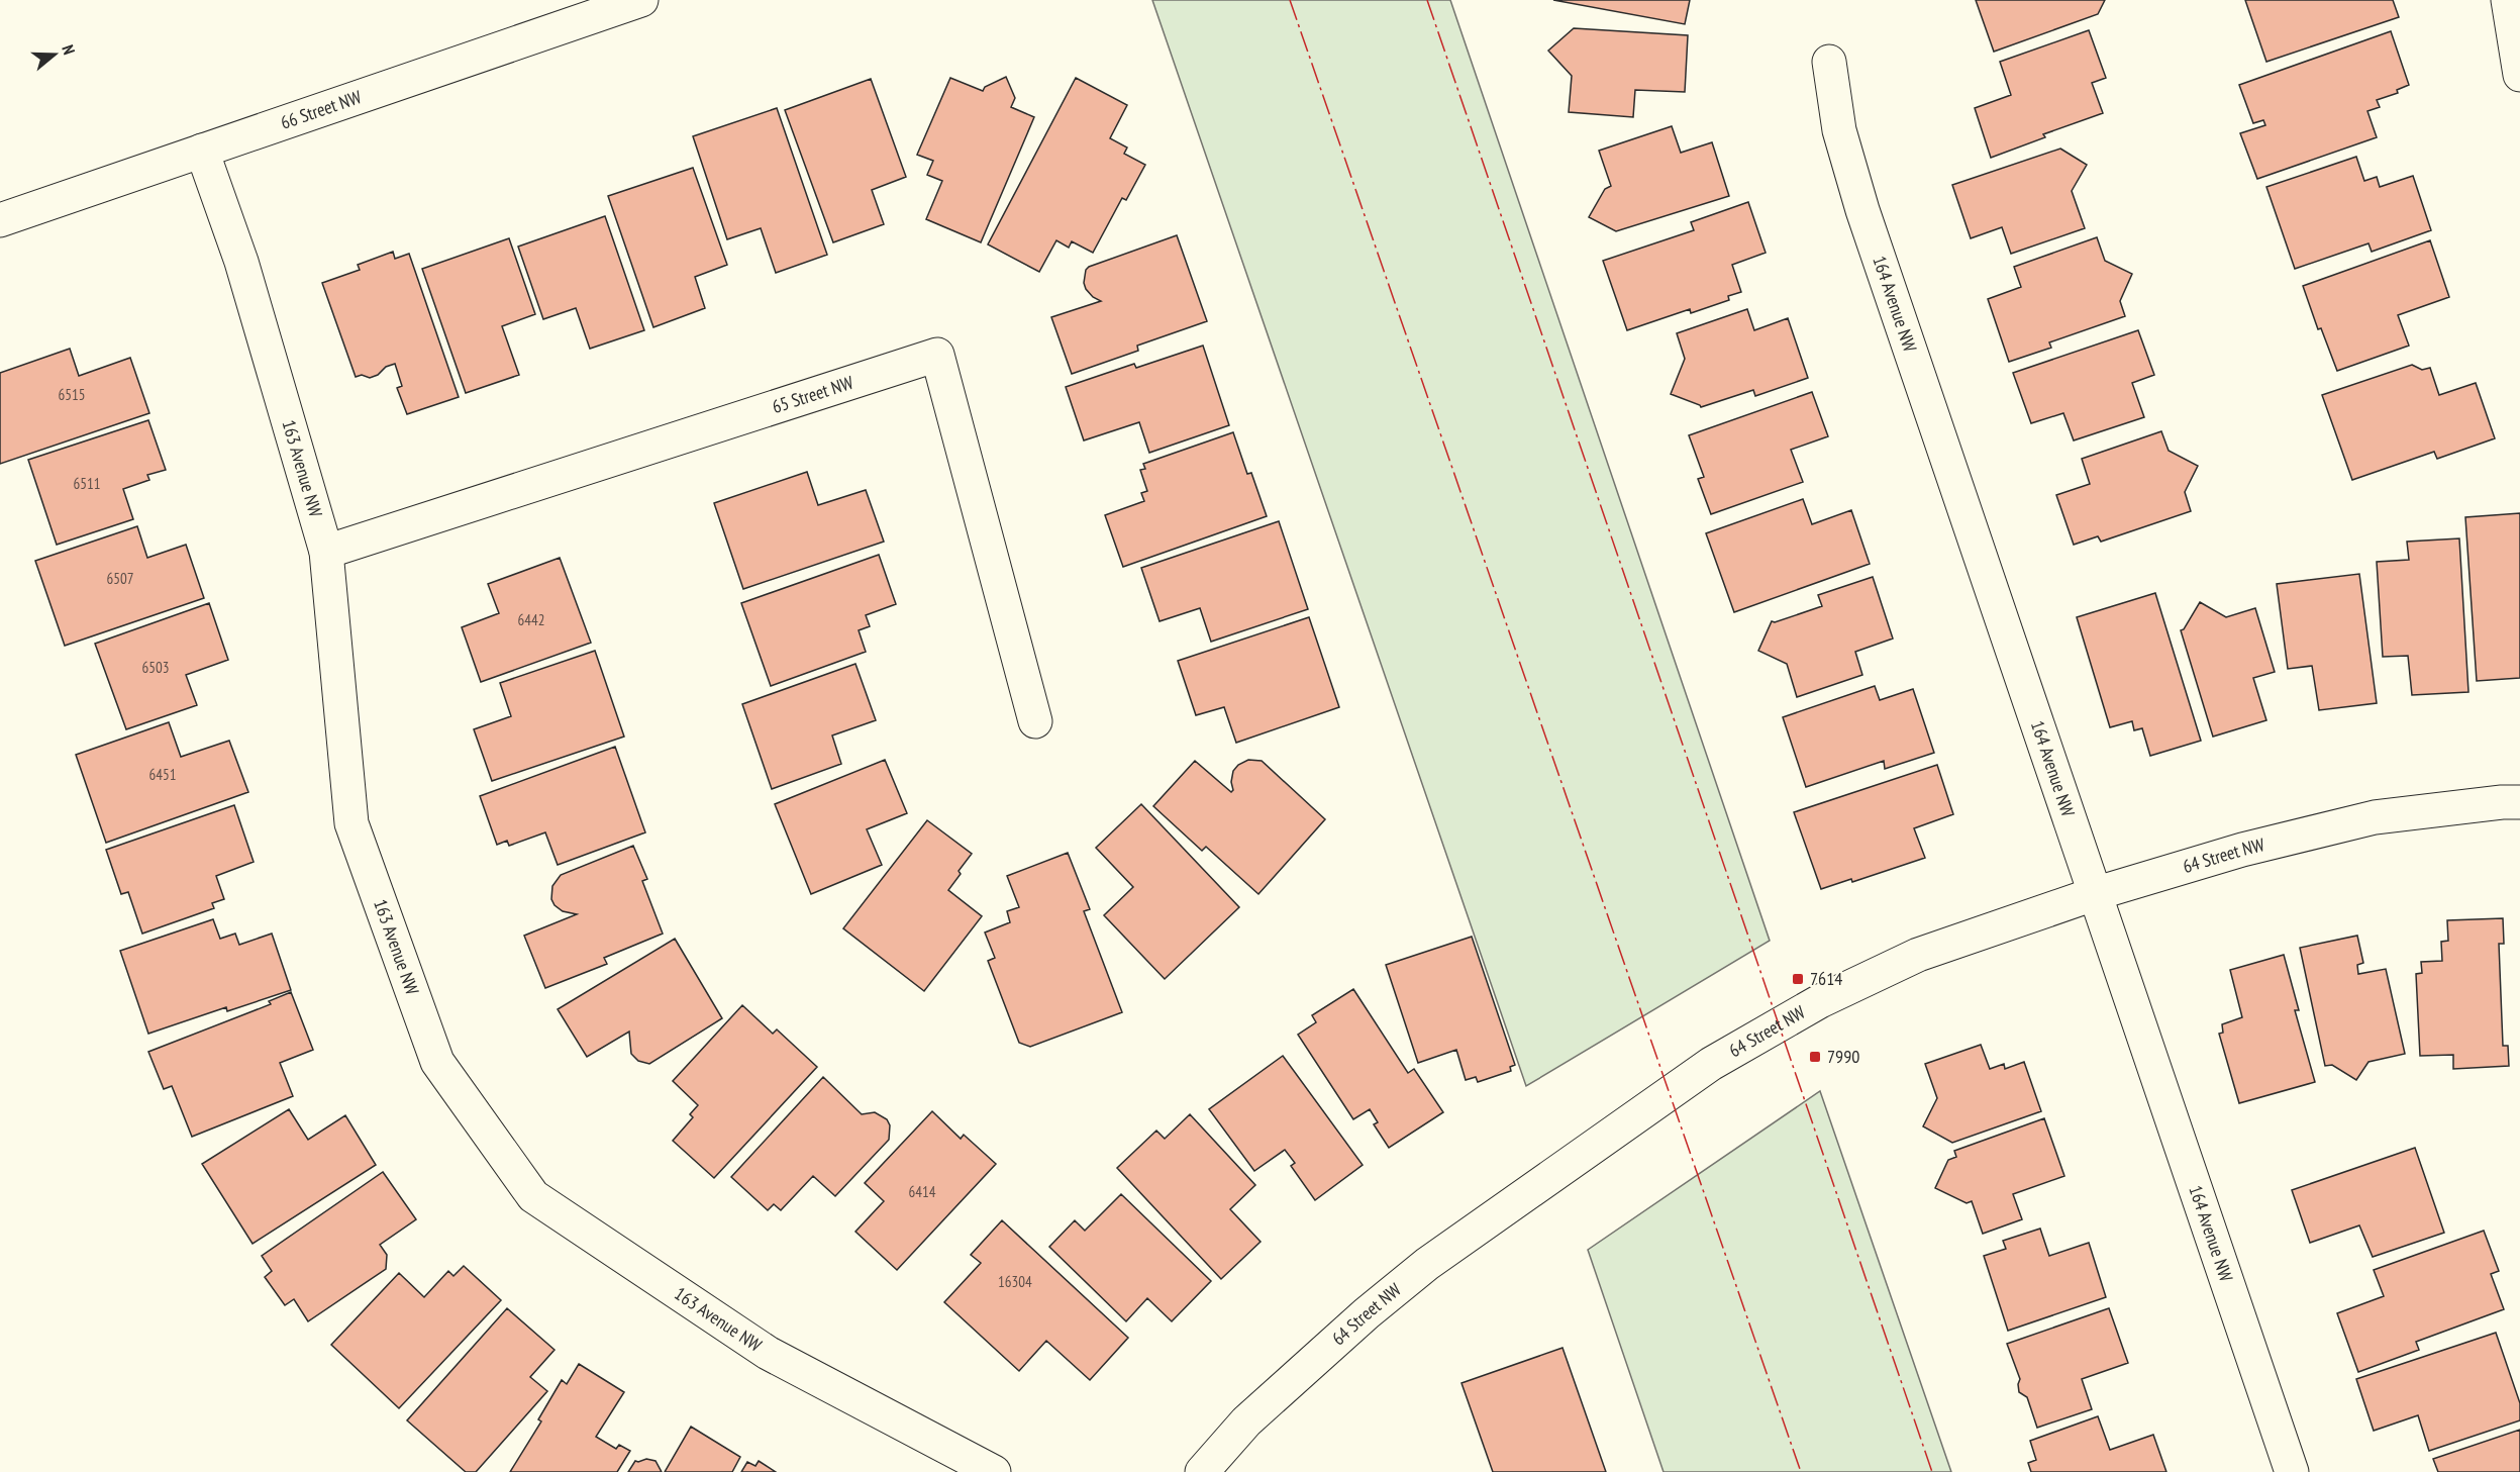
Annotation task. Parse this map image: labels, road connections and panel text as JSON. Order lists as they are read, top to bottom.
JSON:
{
  "streets": {
    "street": [
      "66 Street NW",
      "164 Avenue NW",
      "65 Street NW",
      "163 Avenue NW",
      "64 Street NW"
    ]
  },
  "crossings": [
    ["66 Street NW", "163 Avenue NW"],
    ["164 Avenue NW", "64 Street NW"],
    ["65 Street NW", "163 Avenue NW"]
  ],
  "places": {
    "transit": ["7614", "7990"]
  },
  "house_numbers": [
    "6515",
    "6511",
    "6507",
    "6442",
    "6503",
    "6451",
    "6414",
    "16304"
  ],
  "north": "right"
}
